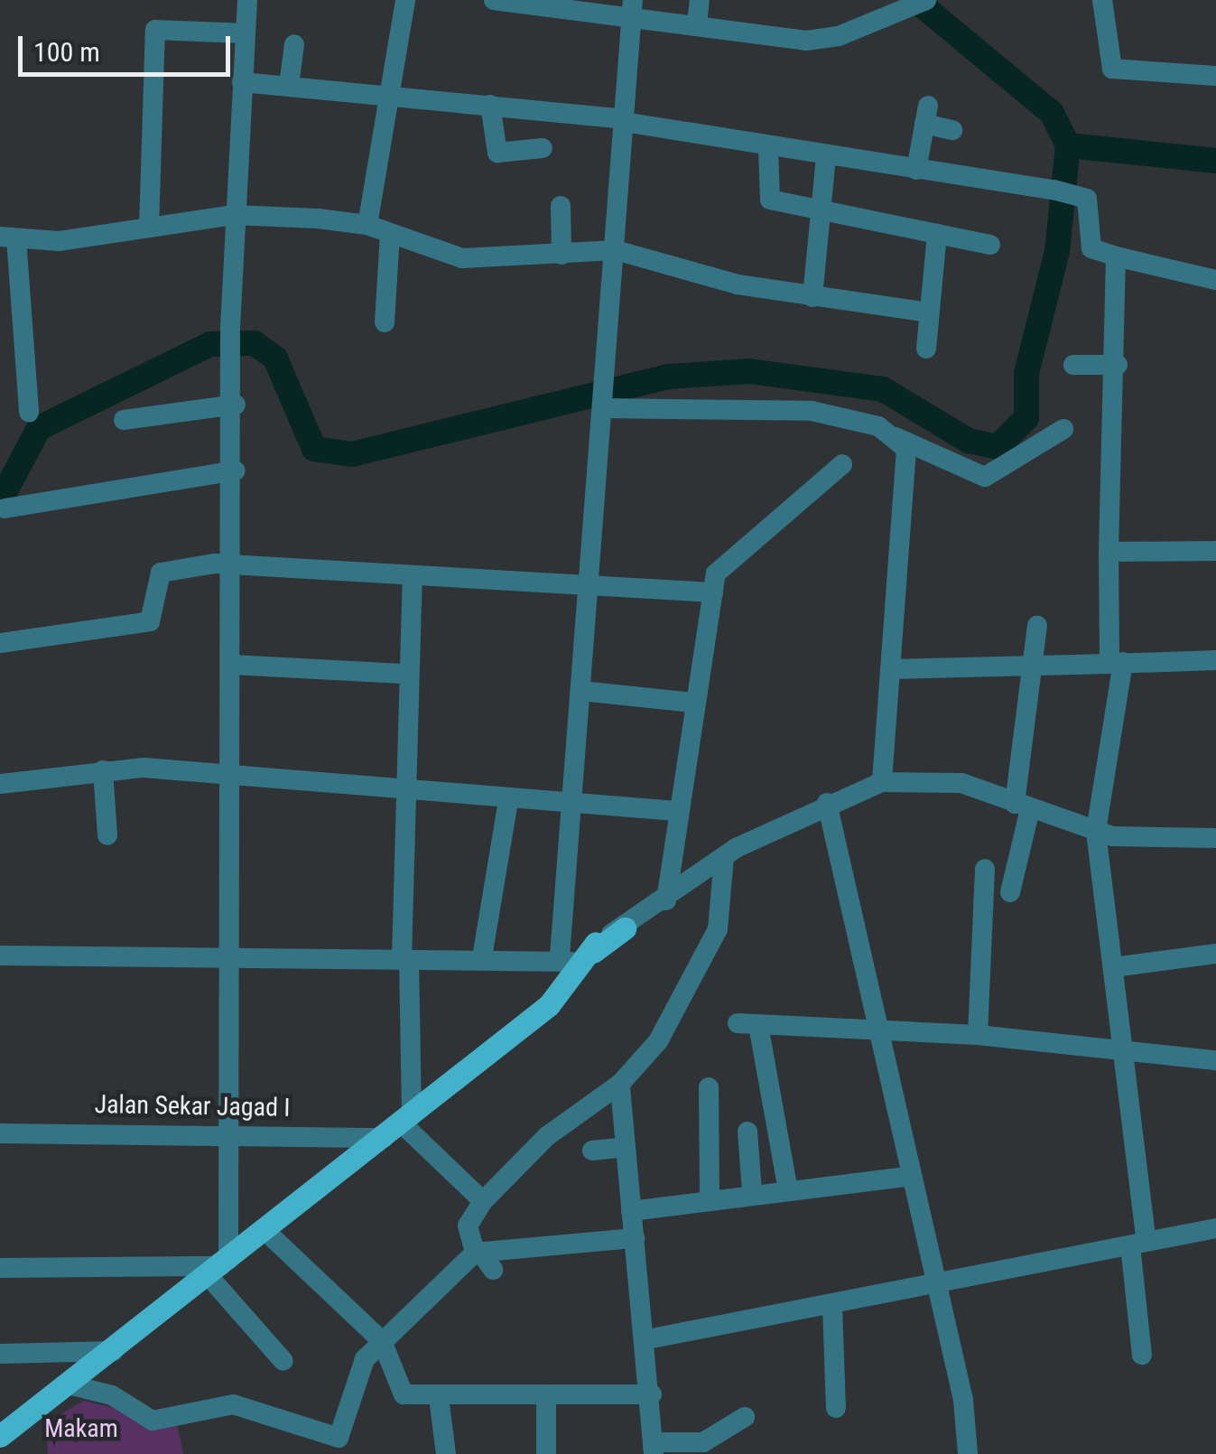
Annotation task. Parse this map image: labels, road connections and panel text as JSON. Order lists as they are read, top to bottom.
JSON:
{
  "streets": {
    "street": ["Jalan Sekar Jagad I"]
  },
  "parks": ["Makam"],
  "scale_bar": "100 m"
}
